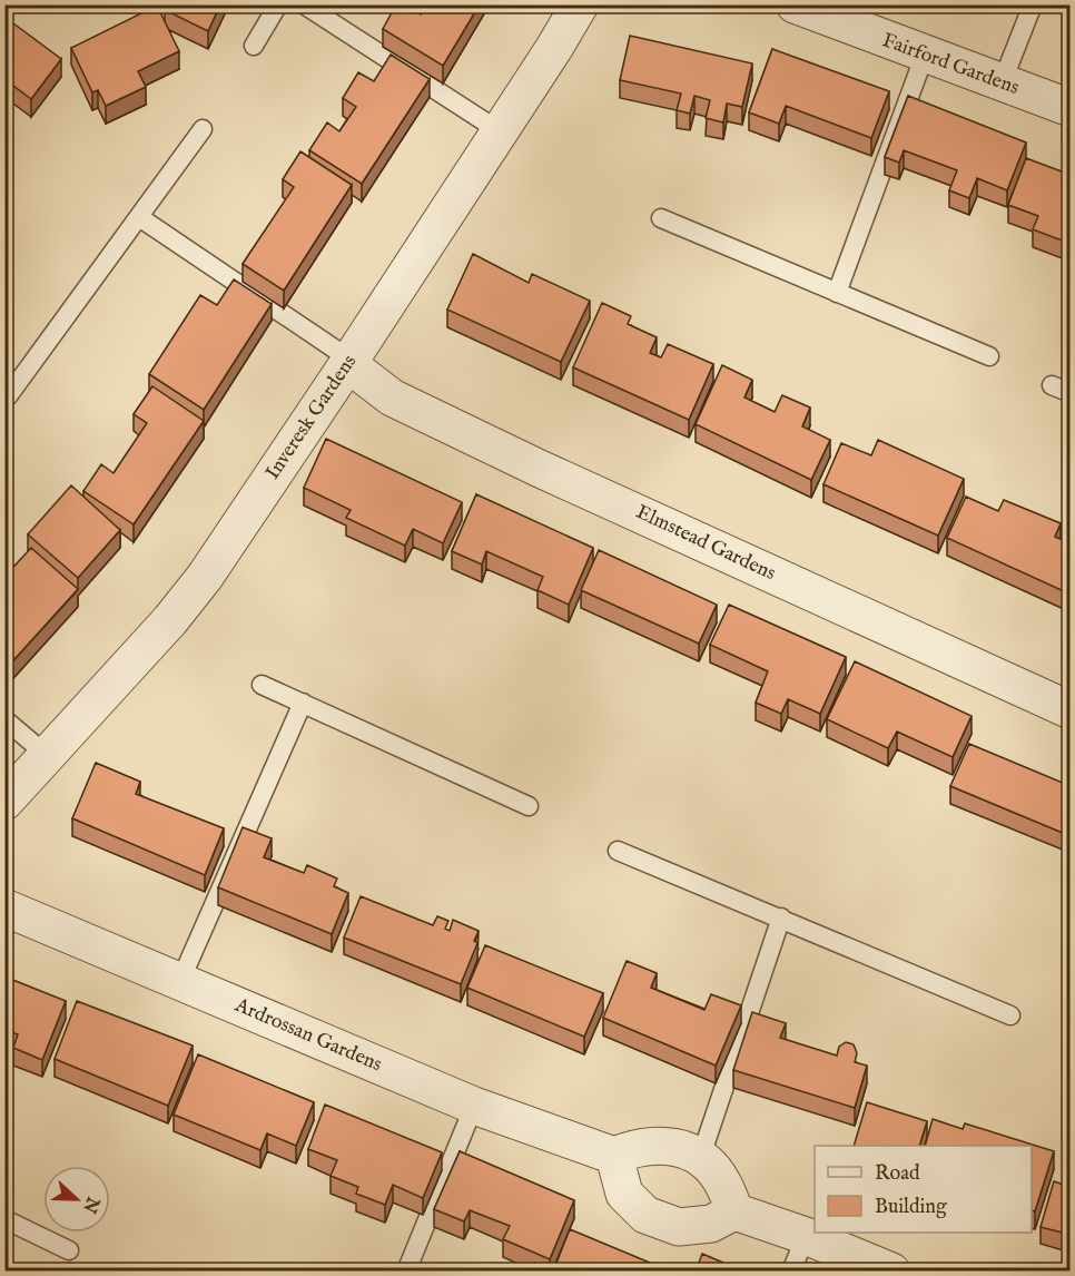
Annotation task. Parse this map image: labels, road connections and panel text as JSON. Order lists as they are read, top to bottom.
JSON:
{
  "streets": {
    "street": [
      "Fairford Gardens",
      "Inveresk Gardens",
      "Elmstead Gardens",
      "Ardrossan Gardens"
    ]
  },
  "crossings": [
    ["Inveresk Gardens", "Elmstead Gardens"]
  ],
  "legend": ["Road", "Building"],
  "north": "right"
}
